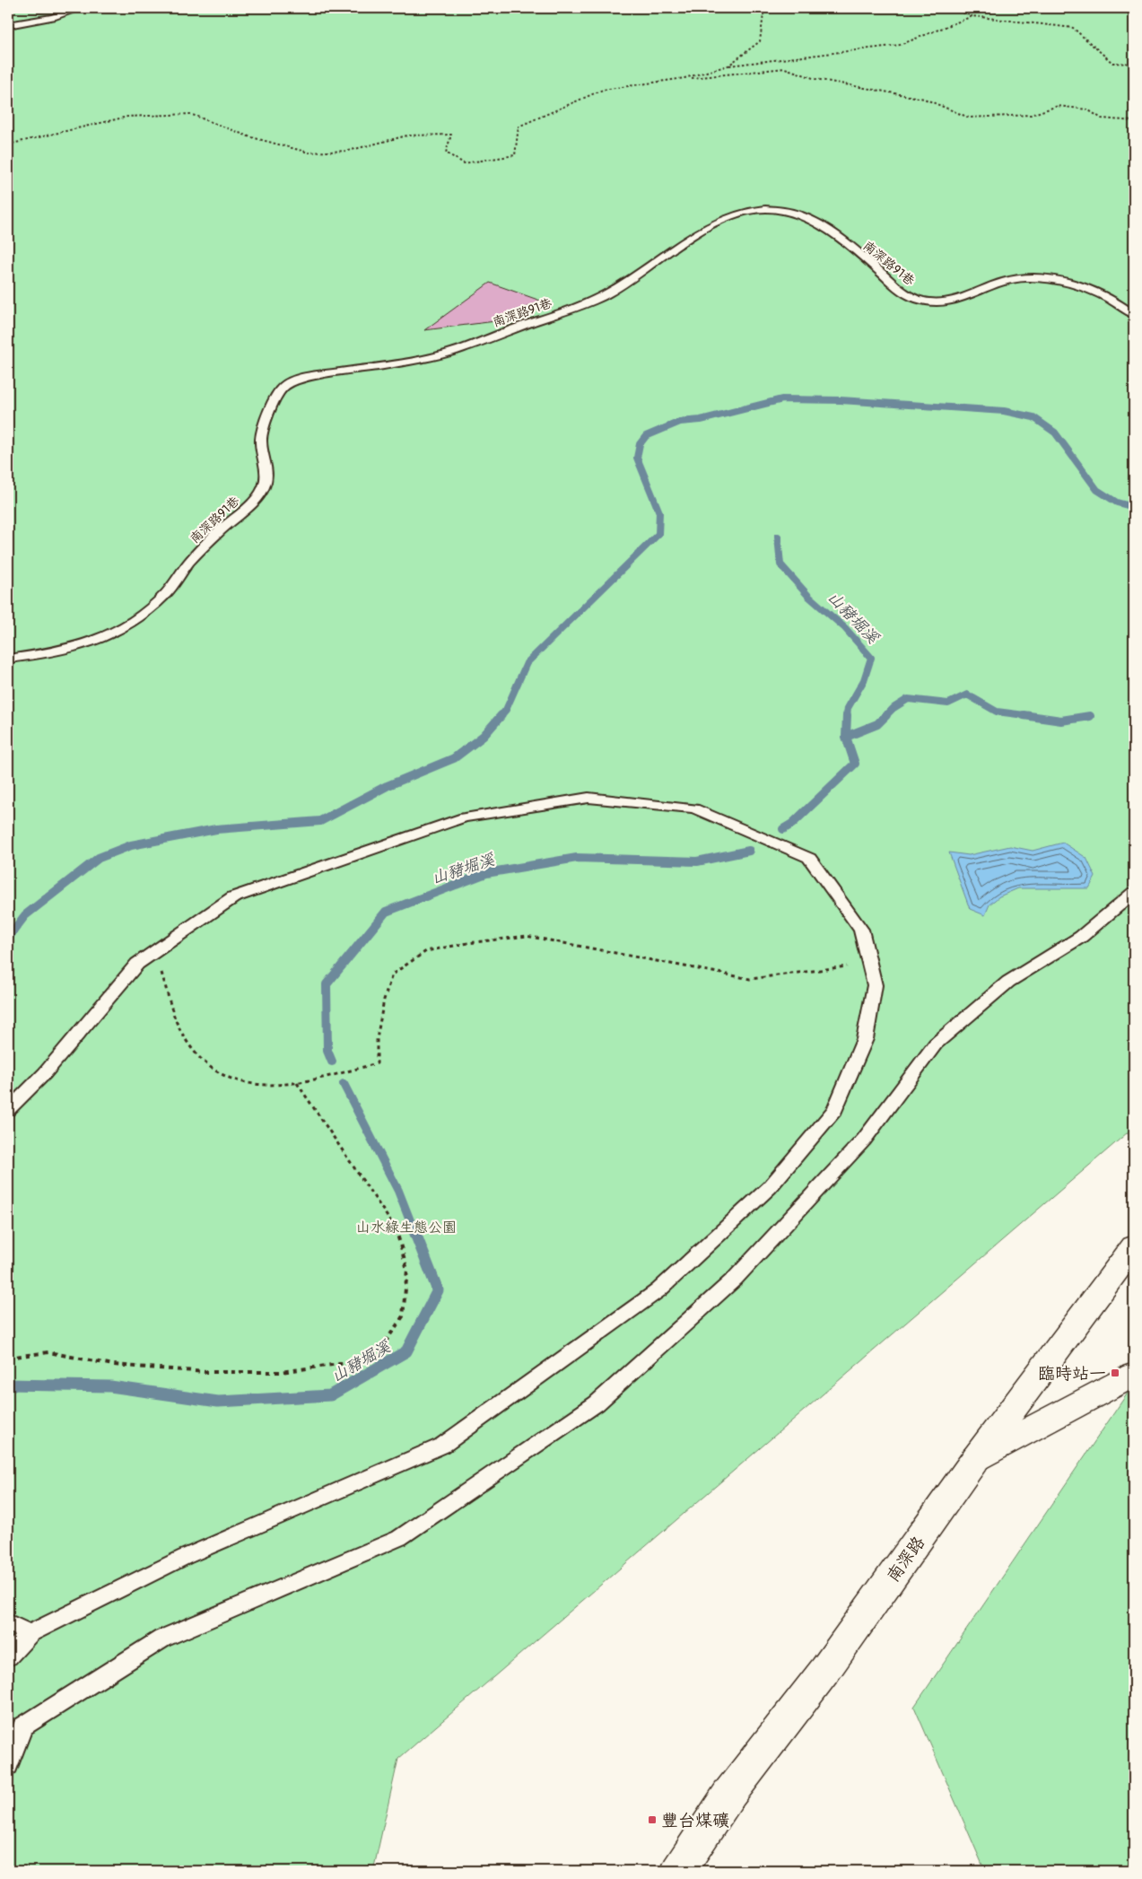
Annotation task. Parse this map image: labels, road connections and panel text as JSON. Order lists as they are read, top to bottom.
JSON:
{
  "streets": {
    "main road": ["南深路"],
    "lane": ["南深路91巷"]
  },
  "water": ["山豬堀溪"],
  "parks": ["山水綠生態公園"],
  "places": {
    "transit": ["臨時站一", "豐台煤礦"]
  }
}
